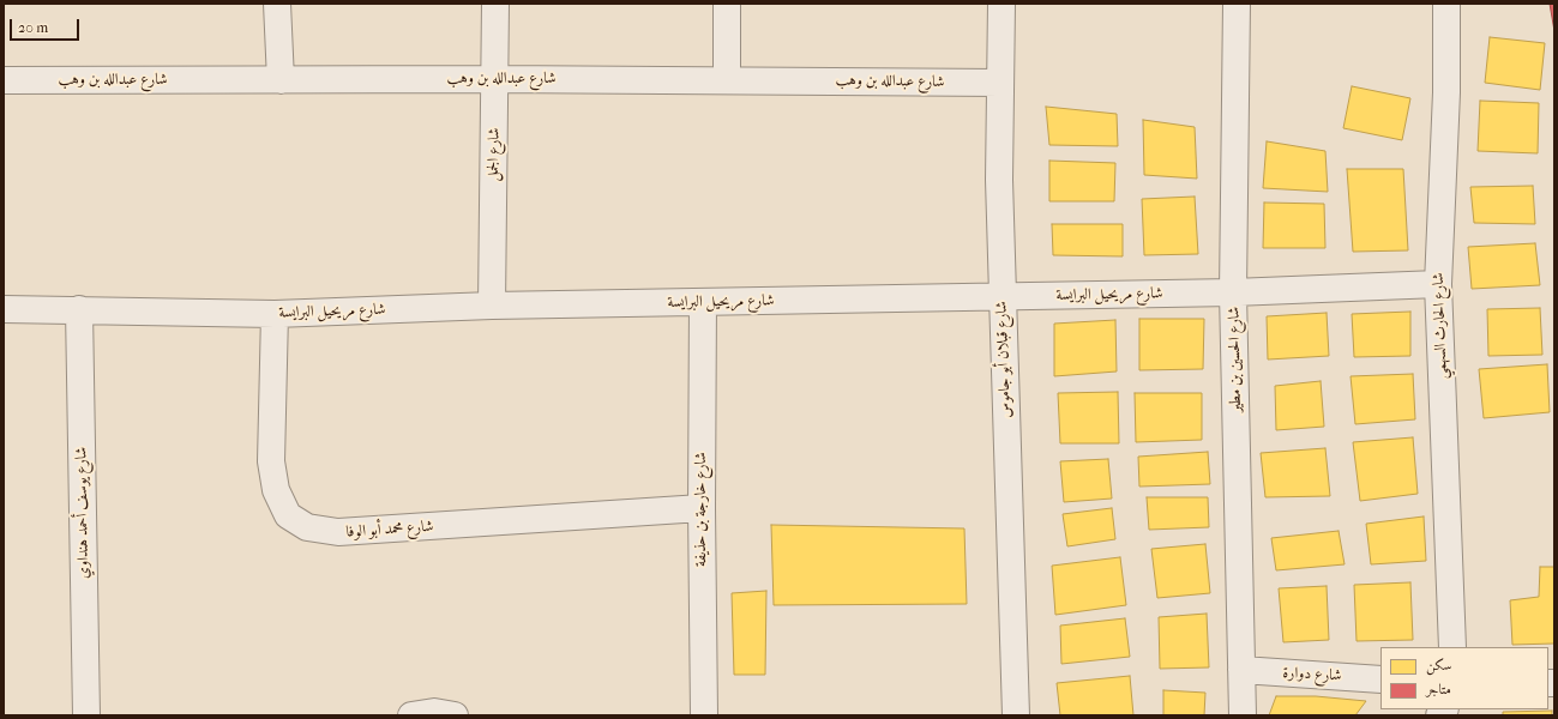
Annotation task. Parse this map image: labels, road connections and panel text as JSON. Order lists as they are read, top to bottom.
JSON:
{
  "streets": {
    "street": [
      "شارع عبدالله بن وهب",
      "شارع الجمل",
      "شارع مريحيل البرايسة",
      "شارع الحارث السهمي",
      "شارع قبلان أبو جاموس",
      "شارع الحسين بن مطير",
      "شارع خارجة بن حذيفة",
      "شارع يوسف أحمد هنداوي",
      "شارع محمد أبو الوفا",
      "شارع دوارة"
    ]
  },
  "crossings": [
    ["شارع عبدالله بن وهب", "شارع الجمل"],
    ["شارع عبدالله بن وهب", "شارع قبلان أبو جاموس"],
    ["شارع الجمل", "شارع مريحيل البرايسة"],
    ["شارع مريحيل البرايسة", "شارع الحارث السهمي"],
    ["شارع مريحيل البرايسة", "شارع قبلان أبو جاموس"],
    ["شارع مريحيل البرايسة", "شارع الحسين بن مطير"],
    ["شارع مريحيل البرايسة", "شارع خارجة بن حذيفة"],
    ["شارع مريحيل البرايسة", "شارع يوسف أحمد هنداوي"],
    ["شارع مريحيل البرايسة", "شارع محمد أبو الوفا"],
    ["شارع الحسين بن مطير", "شارع دوارة"],
    ["شارع خارجة بن حذيفة", "شارع محمد أبو الوفا"]
  ],
  "legend": ["سكن", "متاجر"],
  "scale_bar": "20 m"
}
